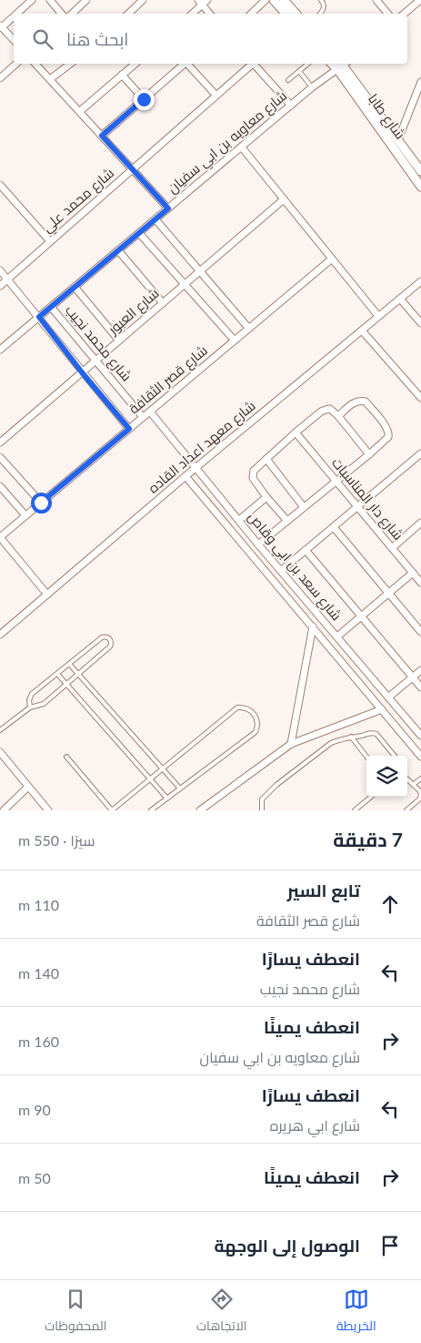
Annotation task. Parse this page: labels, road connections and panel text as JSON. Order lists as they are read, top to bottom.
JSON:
{
  "streets": {
    "street": [
      "شارع طابا",
      "شارع معاويه بن ابي سفيان",
      "شارع محمد علي",
      "شارع العبور",
      "شارع محمد نجيب",
      "شارع قصر الثقافة",
      "شارع معهد اعداد القاده",
      "شارع دار المناسبات",
      "شارع سعد بن ابي وقاص"
    ]
  },
  "crossings": [
    ["شارع طابا", "شارع معاويه بن ابي سفيان"],
    ["شارع معاويه بن ابي سفيان", "شارع محمد نجيب"],
    ["شارع العبور", "شارع محمد نجيب"],
    ["شارع محمد نجيب", "شارع قصر الثقافة"],
    ["شارع قصر الثقافة", "شارع سعد بن ابي وقاص"],
    ["شارع معهد اعداد القاده", "شارع سعد بن ابي وقاص"]
  ],
  "page": {
    "search": "ابحث هنا",
    "heading": ["7 دقيقة", "سيرًا · 550 m"],
    "list": [
      ["تابع السير", "شارع قصر الثقافة", "110 m"],
      ["انعطف يسارًا", "شارع محمد نجيب", "140 m"],
      ["انعطف يمينًا", "شارع معاويه بن ابي سفيان", "160 m"],
      ["انعطف يسارًا", "شارع ابي هريره", "90 m"],
      ["انعطف يمينًا", "50 m"],
      "الوصول إلى الوجهة"
    ],
    "nav": ["الخريطة", "الاتجاهات", "المحفوظات"]
  }
}
